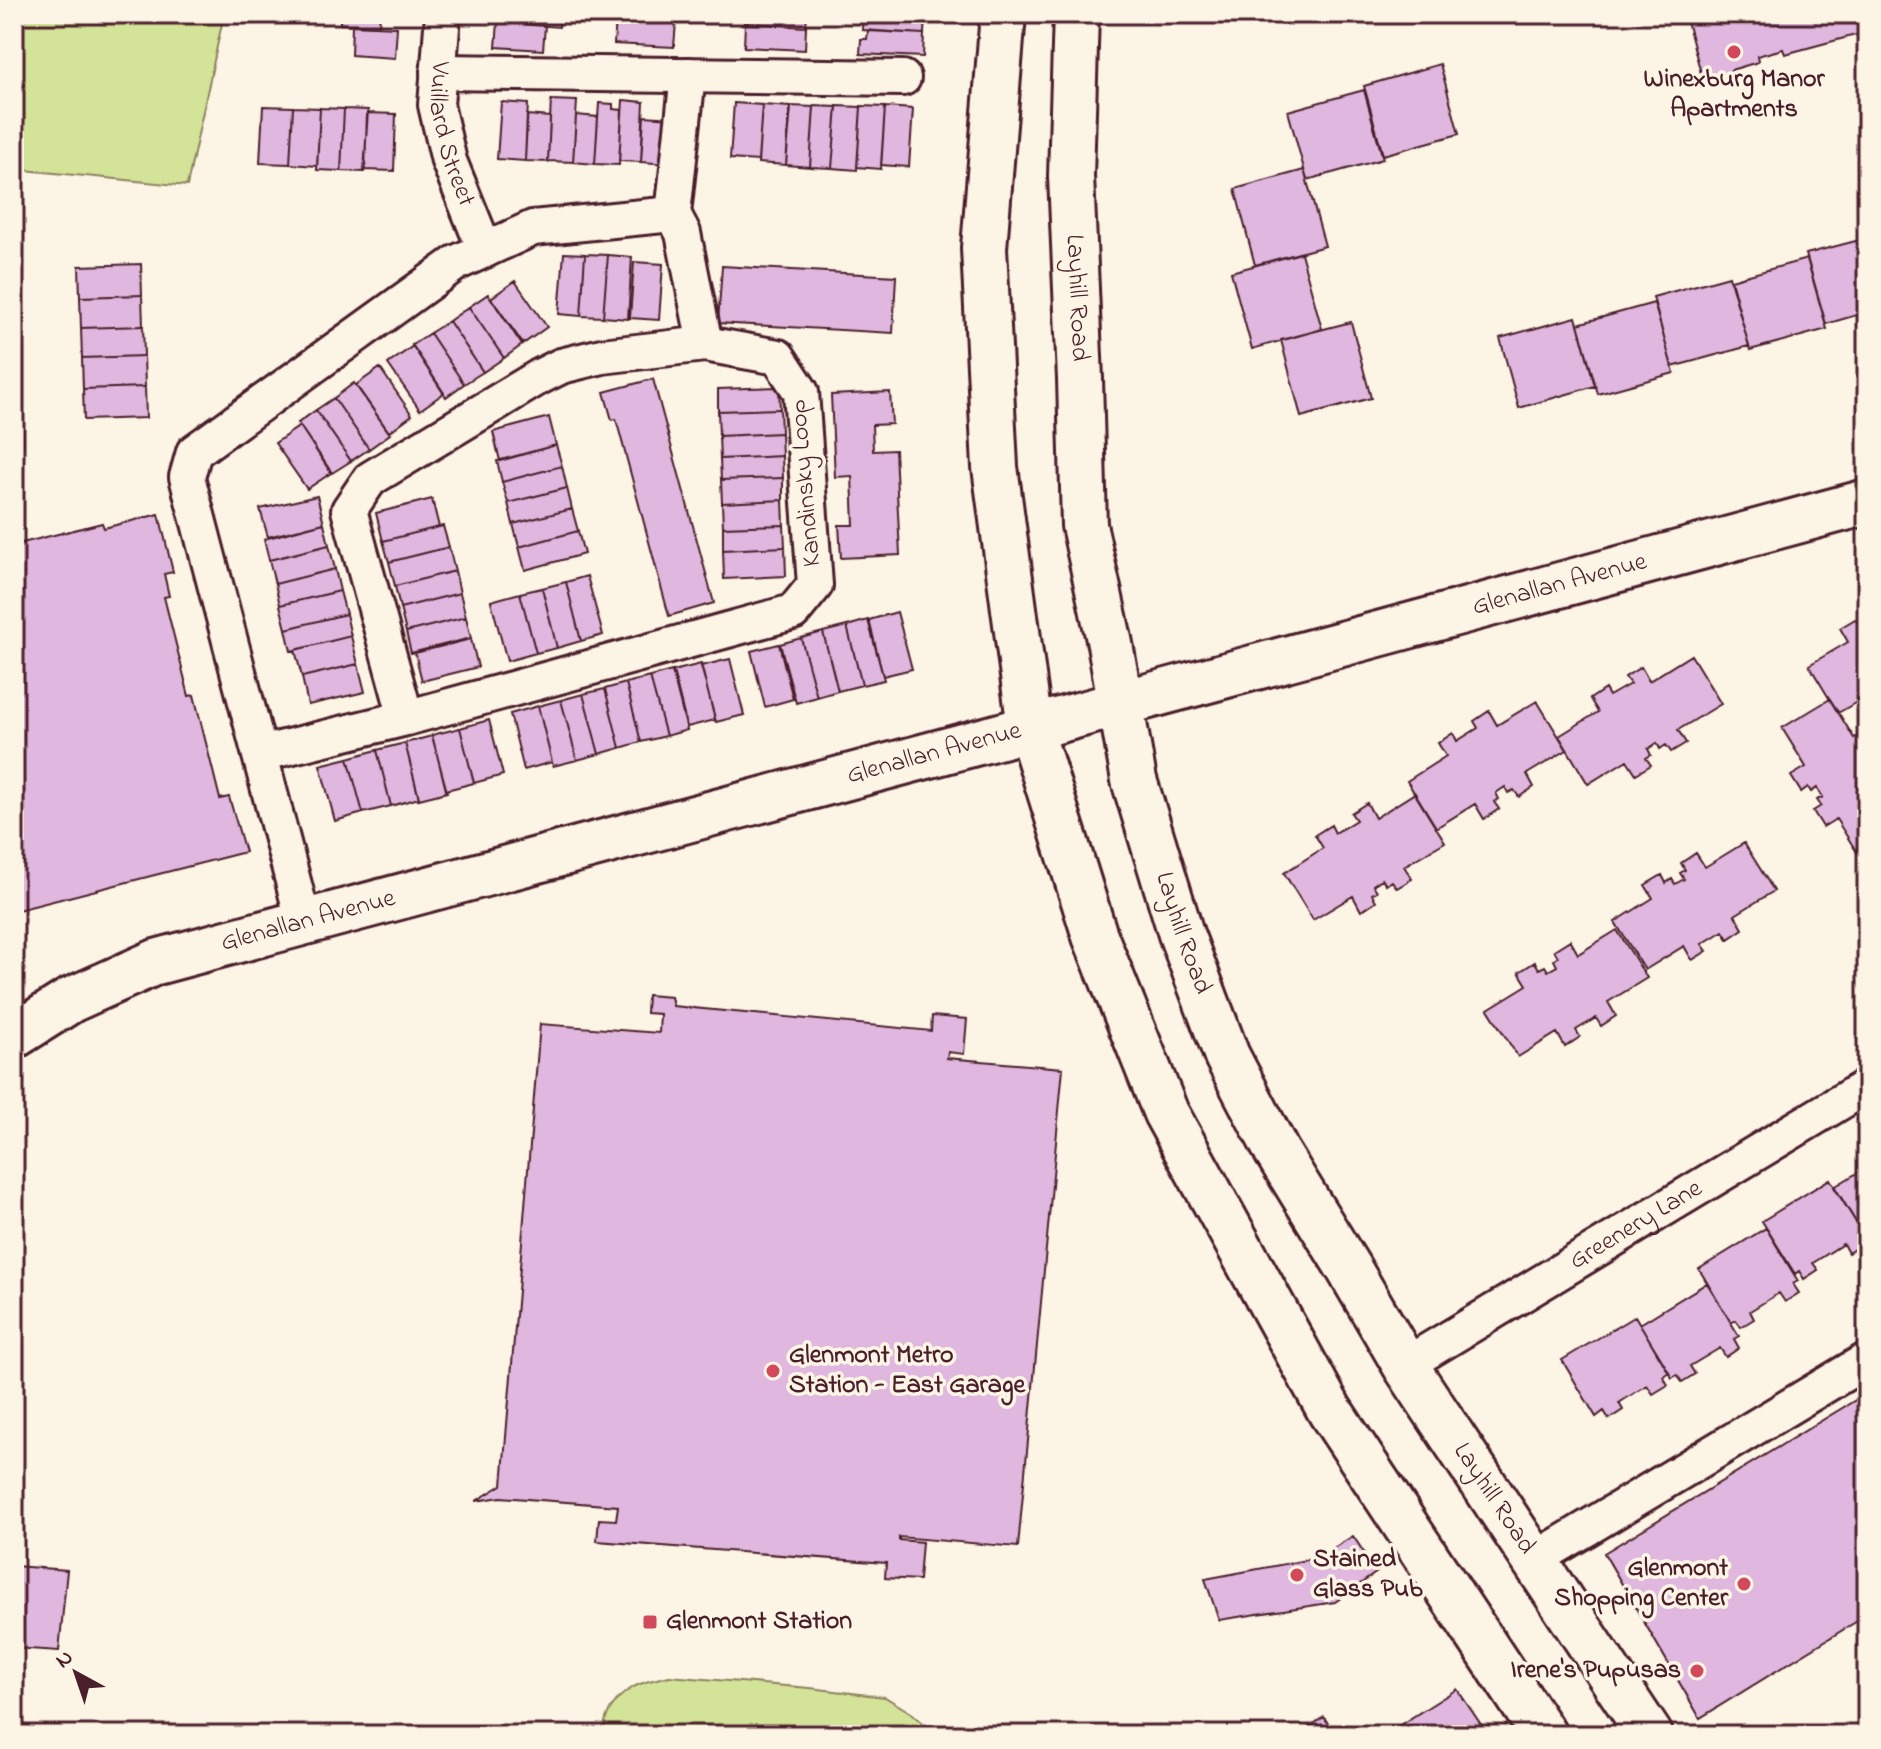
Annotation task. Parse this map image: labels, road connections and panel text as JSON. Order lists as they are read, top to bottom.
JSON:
{
  "streets": {
    "main road": ["Layhill Road", "Glenallan Avenue"],
    "street": ["Vuillard Street", "Kandinsky Loop", "Greenery Lane"]
  },
  "crossings": [
    ["Layhill Road", "Glenallan Avenue"],
    ["Layhill Road", "Greenery Lane"]
  ],
  "places": {
    "other": [
      "Winexburg Manor Apartments",
      "Glenmont Metro Station - East Garage",
      "Stained Glass Pub",
      "Glenmont Shopping Center",
      "Irene's Pupusas"
    ],
    "transit": ["Glenmont Station"]
  },
  "north": "top left"
}
